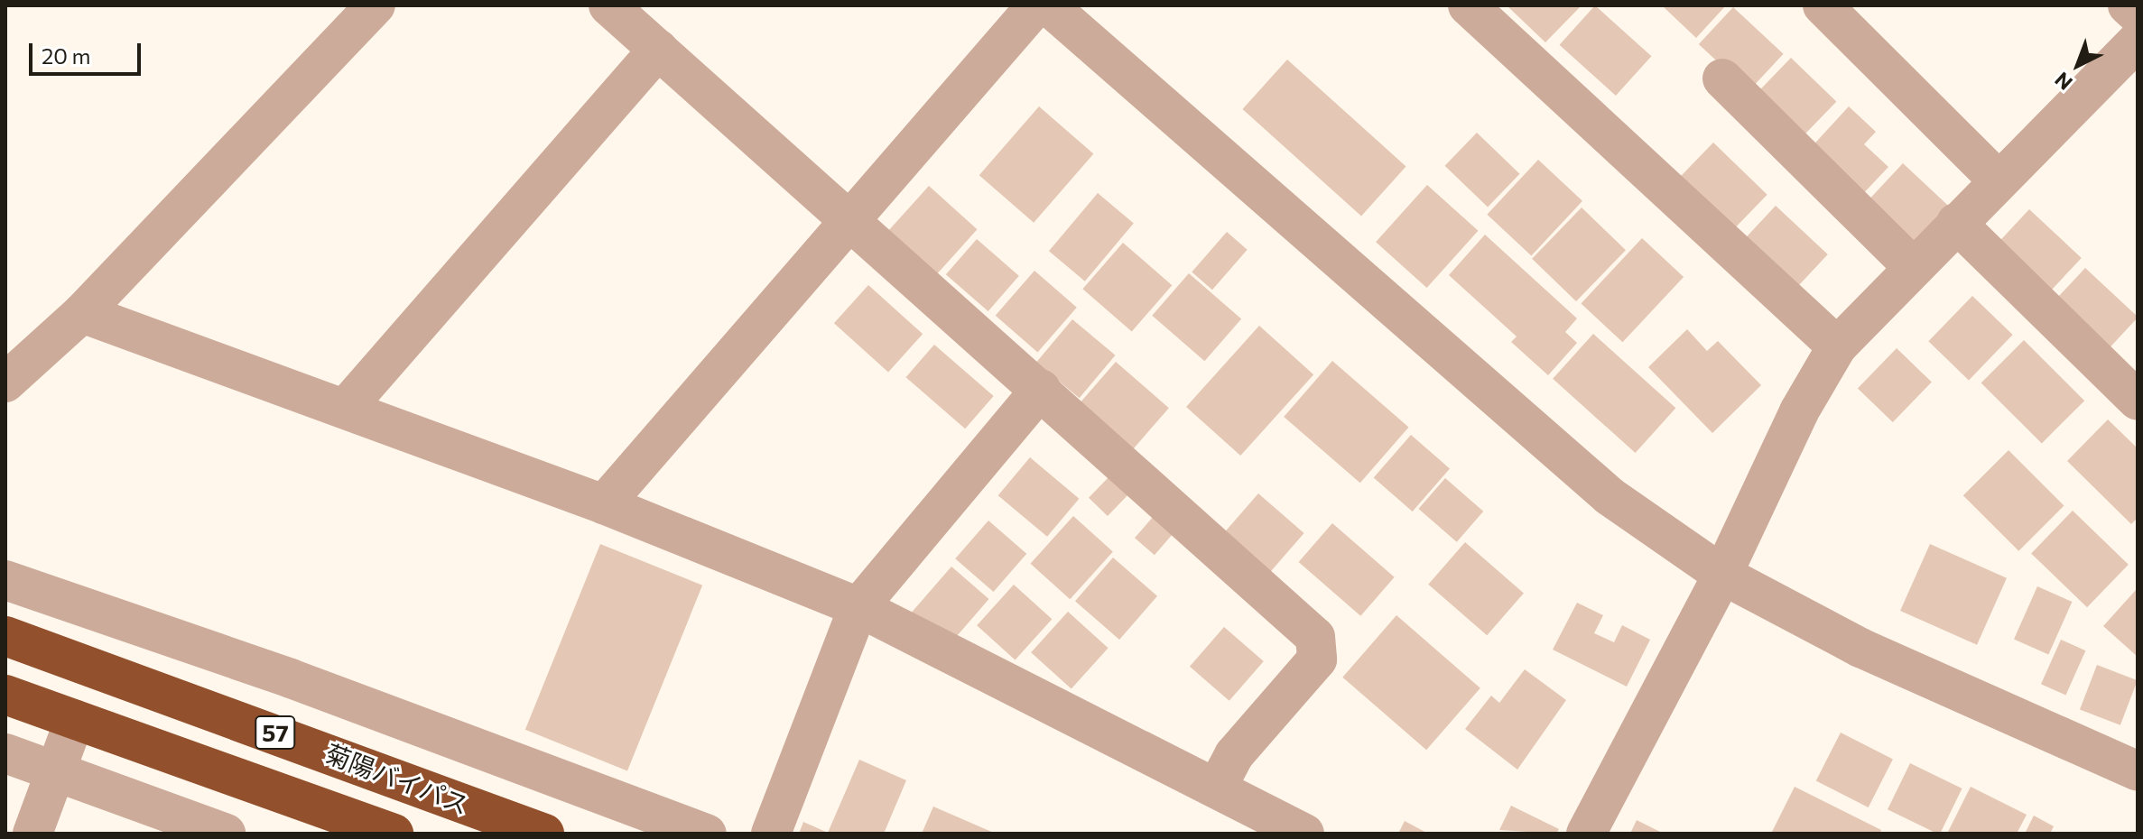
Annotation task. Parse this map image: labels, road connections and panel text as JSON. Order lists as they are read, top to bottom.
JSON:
{
  "streets": {
    "highway": ["57", "菊陽バイパス"]
  },
  "scale_bar": "20 m",
  "north": "bottom left"
}
